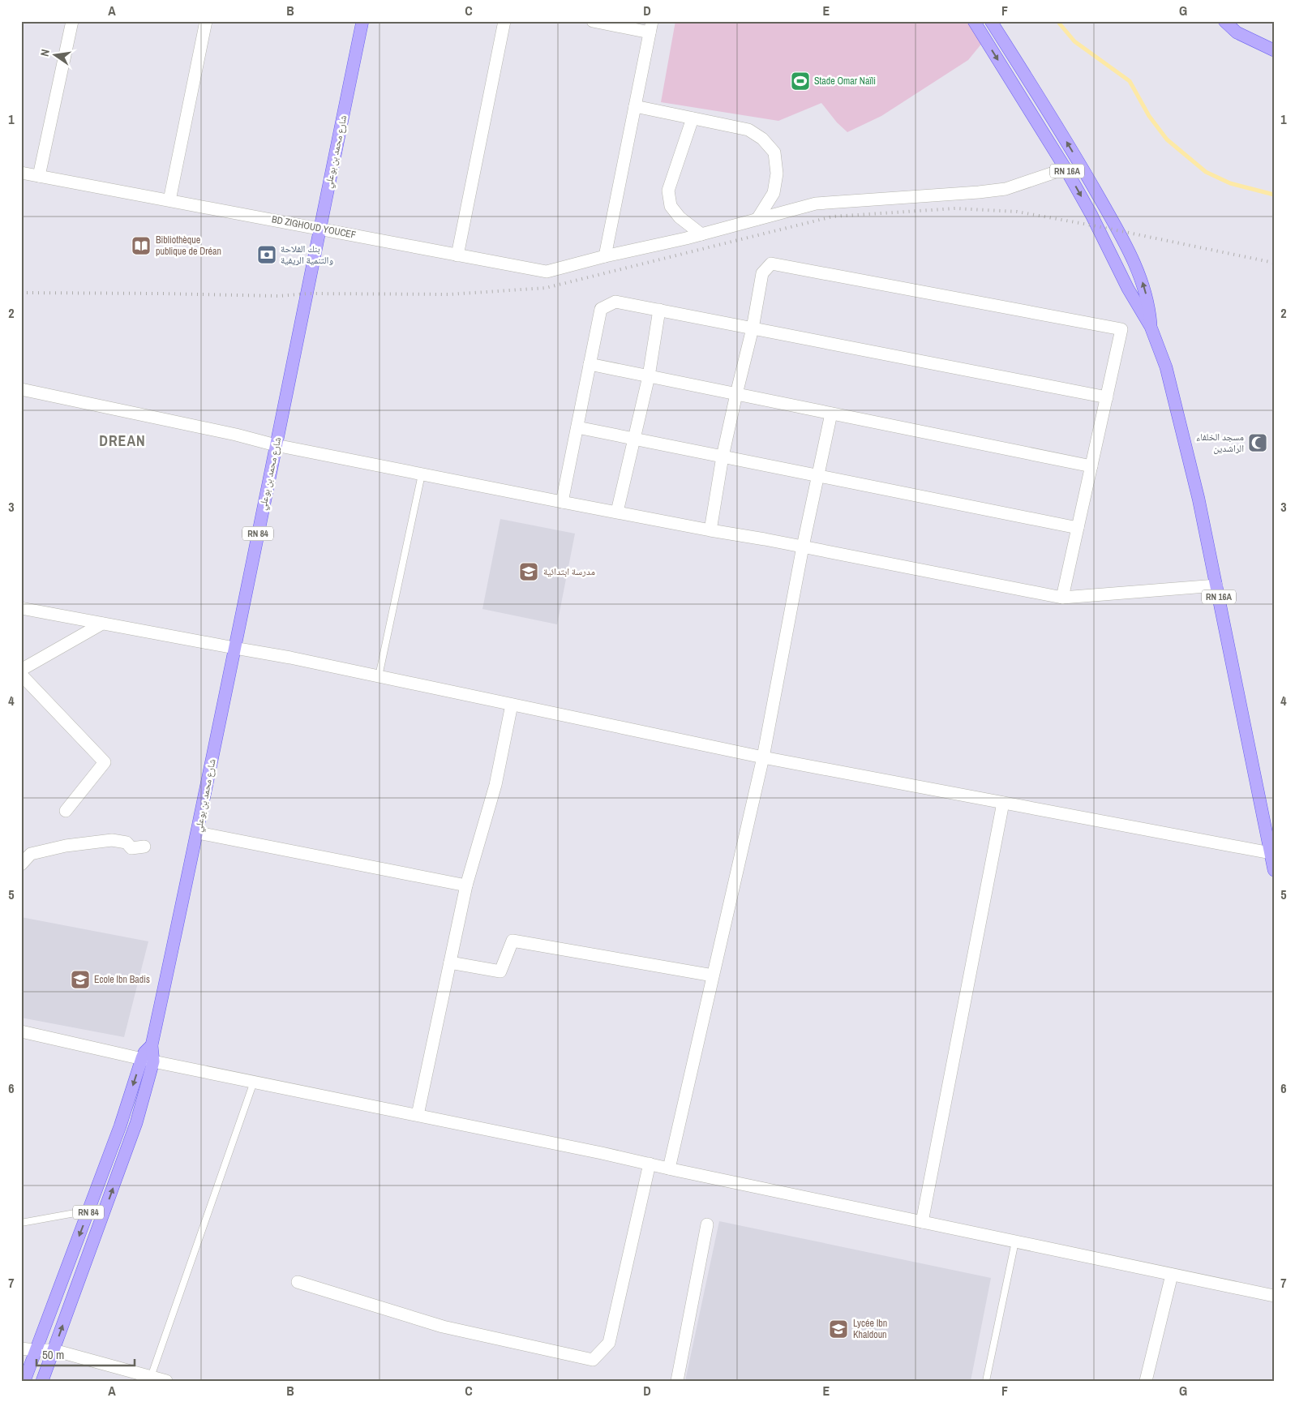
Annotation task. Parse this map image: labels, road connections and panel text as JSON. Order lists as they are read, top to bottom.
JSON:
{
  "streets": {
    "main road": ["شارع محمد بن بوعلي", "RN 16A", "RN 84"],
    "street": ["BD ZIGHOUD YOUCEF"]
  },
  "crossings": [
    ["شارع محمد بن بوعلي", "BD ZIGHOUD YOUCEF"],
    ["شارع محمد بن بوعلي", "RN 84"]
  ],
  "districts": ["DREAN"],
  "places": {
    "sports": ["Stade Omar Naïli"],
    "library": ["Bibliothèque publique de Dréan"],
    "bank": ["بنك الفلاحة والتنمية الريفية"],
    "mosque": ["مسجد الخلفاء الراشدين"],
    "school or university": ["مدرسة ابتدائية", "Ecole Ibn Badis", "Lycée Ibn Khaldoun"]
  },
  "scale_bar": "50 m",
  "north": "left",
  "grid": {
    "columns": [
      "A",
      "B",
      "C",
      "D",
      "E",
      "F",
      "G"
    ],
    "rows": [
      "1",
      "2",
      "3",
      "4",
      "5",
      "6",
      "7"
    ]
  }
}
